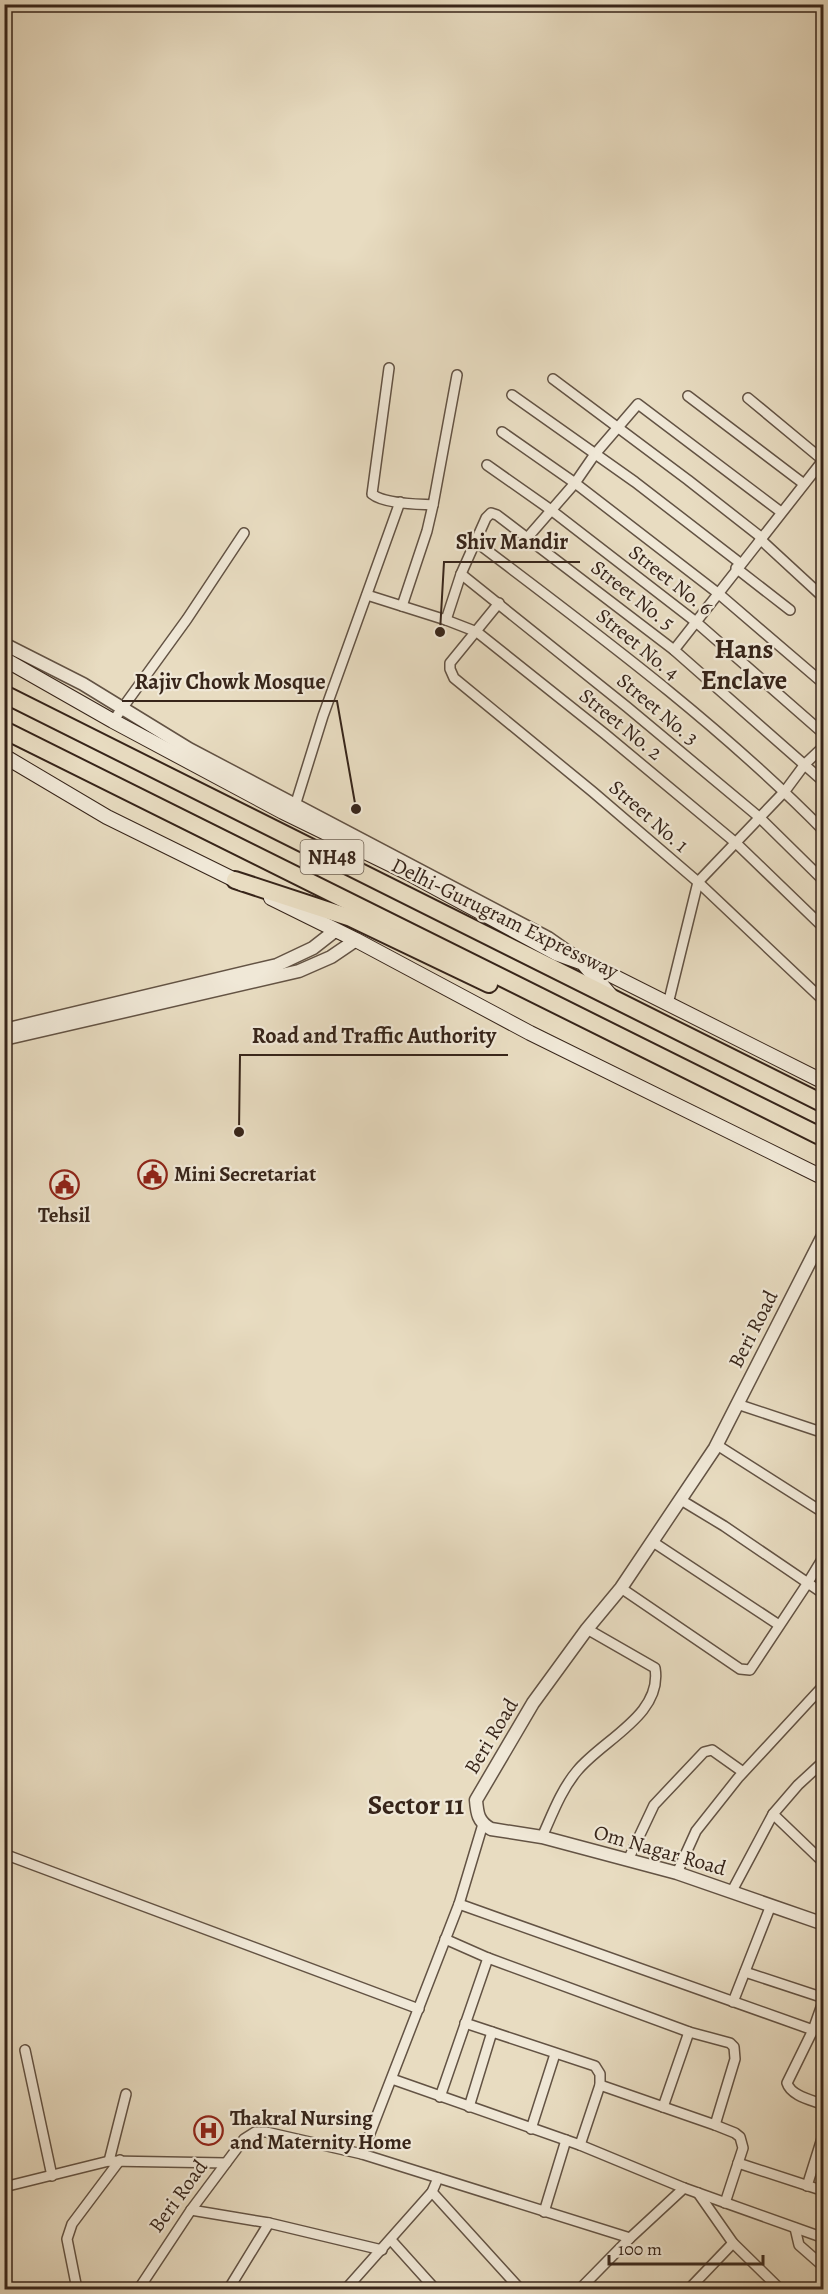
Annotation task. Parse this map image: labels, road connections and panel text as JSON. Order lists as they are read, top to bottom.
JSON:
{
  "streets": {
    "highway": ["NH48", "Delhi-Gurugram Expressway"],
    "street": [
      "Street No. 6",
      "Street No. 5",
      "Street No. 4",
      "Street No. 3",
      "Street No. 2",
      "Street No. 1",
      "Beri Road",
      "Om Nagar Road"
    ]
  },
  "crossings": [
    ["Street No. 5", "Street No. 4"],
    ["Street No. 2", "Street No. 1"],
    ["Beri Road", "Om Nagar Road"]
  ],
  "districts": ["Hans Enclave", "Sector 11"],
  "places": {
    "other": ["Shiv Mandir", "Rajiv Chowk Mosque", "Road and Traffic Authority"],
    "public building": ["Mini Secretariat", "Tehsil"],
    "hospital": ["Thakral Nursing and Maternity Home"]
  },
  "scale_bar": "100 m"
}
